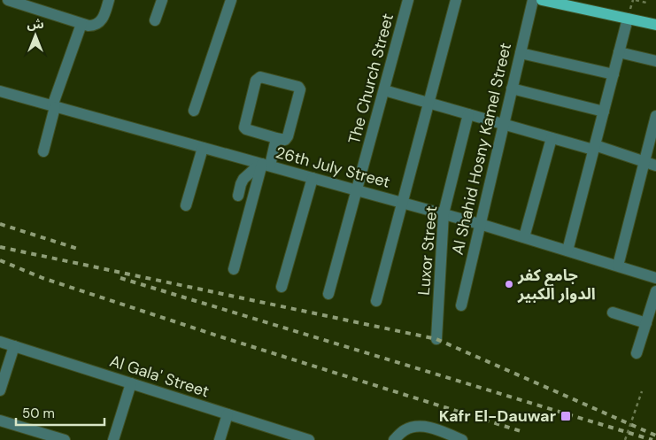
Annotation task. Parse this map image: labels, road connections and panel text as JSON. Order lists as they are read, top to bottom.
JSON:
{
  "streets": {
    "street": [
      "The Church Street",
      "Al Shahid Hosny Kamel Street",
      "26th July Street",
      "Luxor Street",
      "Al Gala' Street"
    ]
  },
  "crossings": [
    ["The Church Street", "26th July Street"],
    ["Al Shahid Hosny Kamel Street", "26th July Street"],
    ["26th July Street", "Luxor Street"]
  ],
  "places": {
    "other": ["جامع كفر الدوار الكبير"],
    "transit": ["Kafr El-Dauwar"]
  },
  "scale_bar": "50 m",
  "north": "top"
}
